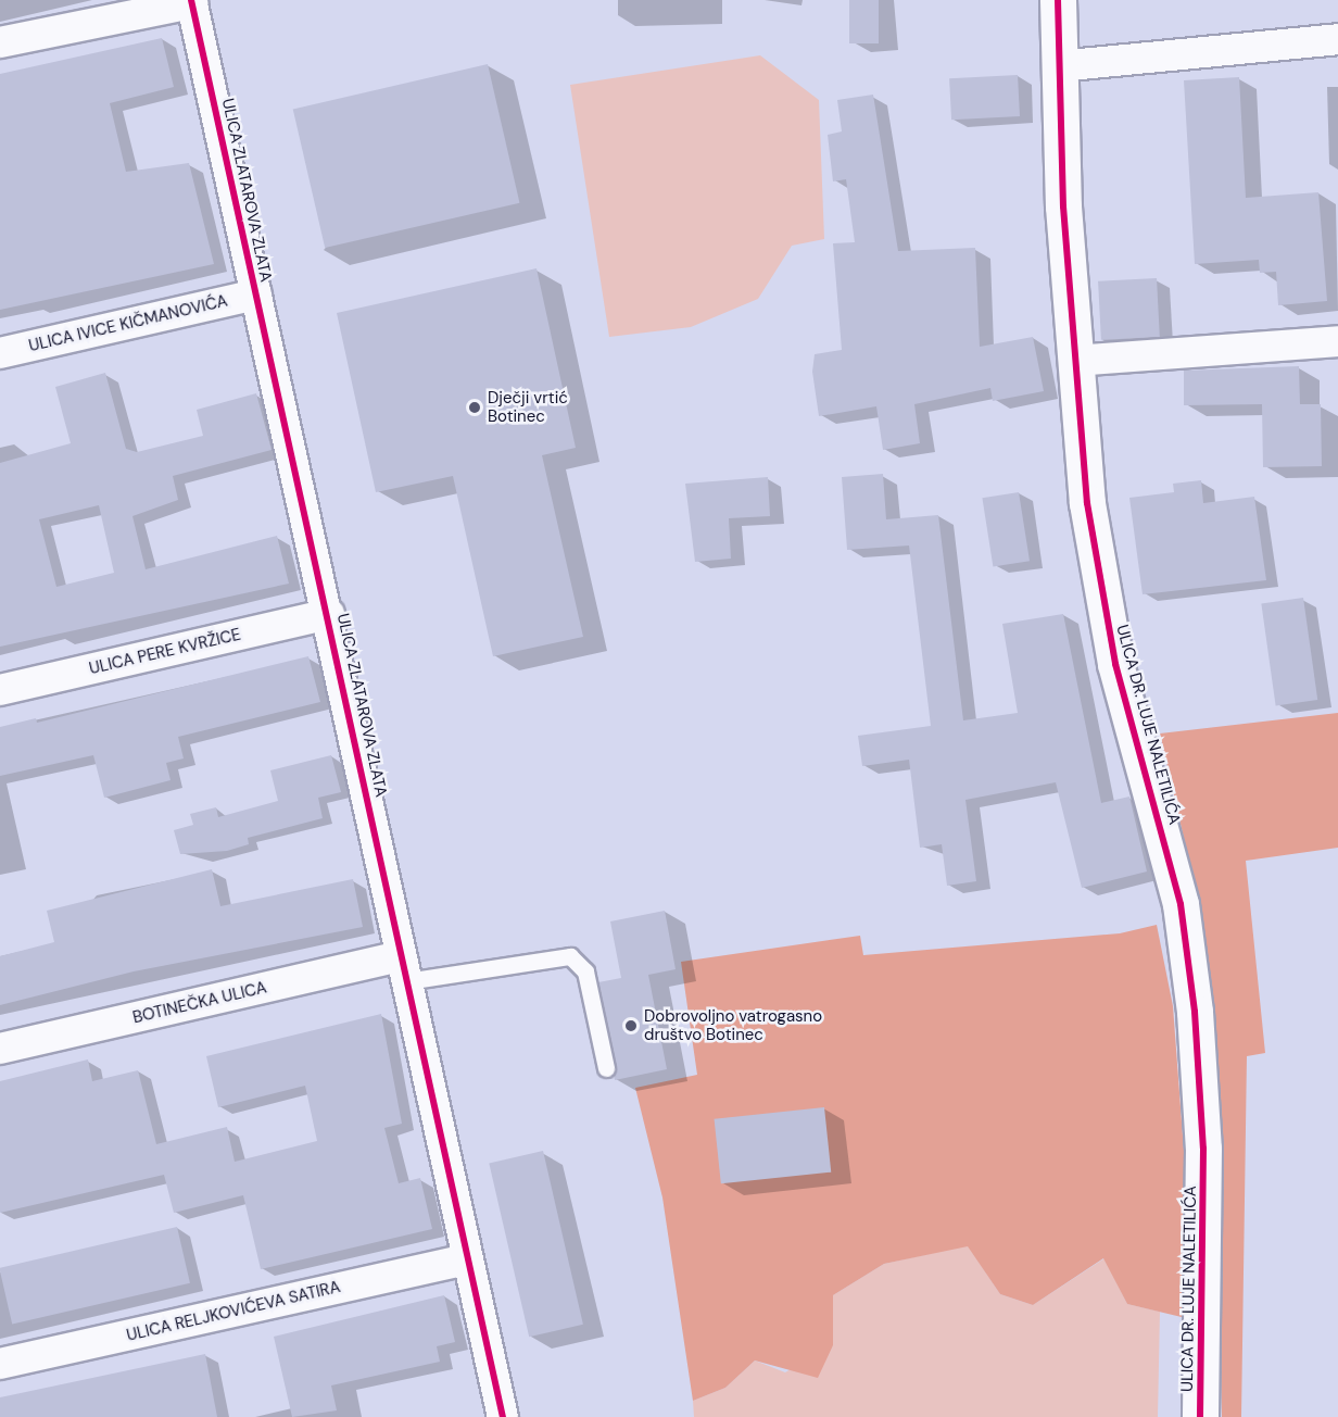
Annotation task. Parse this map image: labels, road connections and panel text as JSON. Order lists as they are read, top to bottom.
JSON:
{
  "streets": {
    "street": [
      "ULICA ZLATAROVA ZLATA",
      "ULICA IVICE KIČMANOVIĆA",
      "ULICA PERE KVRŽICE",
      "ULICA DR. LUJE NALETILIĆA",
      "BOTINEČKA ULICA",
      "ULICA RELJKOVIĆEVA SATIRA"
    ]
  },
  "crossings": [
    ["ULICA ZLATAROVA ZLATA", "ULICA IVICE KIČMANOVIĆA"],
    ["ULICA ZLATAROVA ZLATA", "ULICA PERE KVRŽICE"],
    ["ULICA ZLATAROVA ZLATA", "BOTINEČKA ULICA"],
    ["ULICA ZLATAROVA ZLATA", "ULICA RELJKOVIĆEVA SATIRA"]
  ],
  "places": ["Dječji vrtić Botinec", "Dobrovoljno vatrogasno društvo Botinec"]
}
